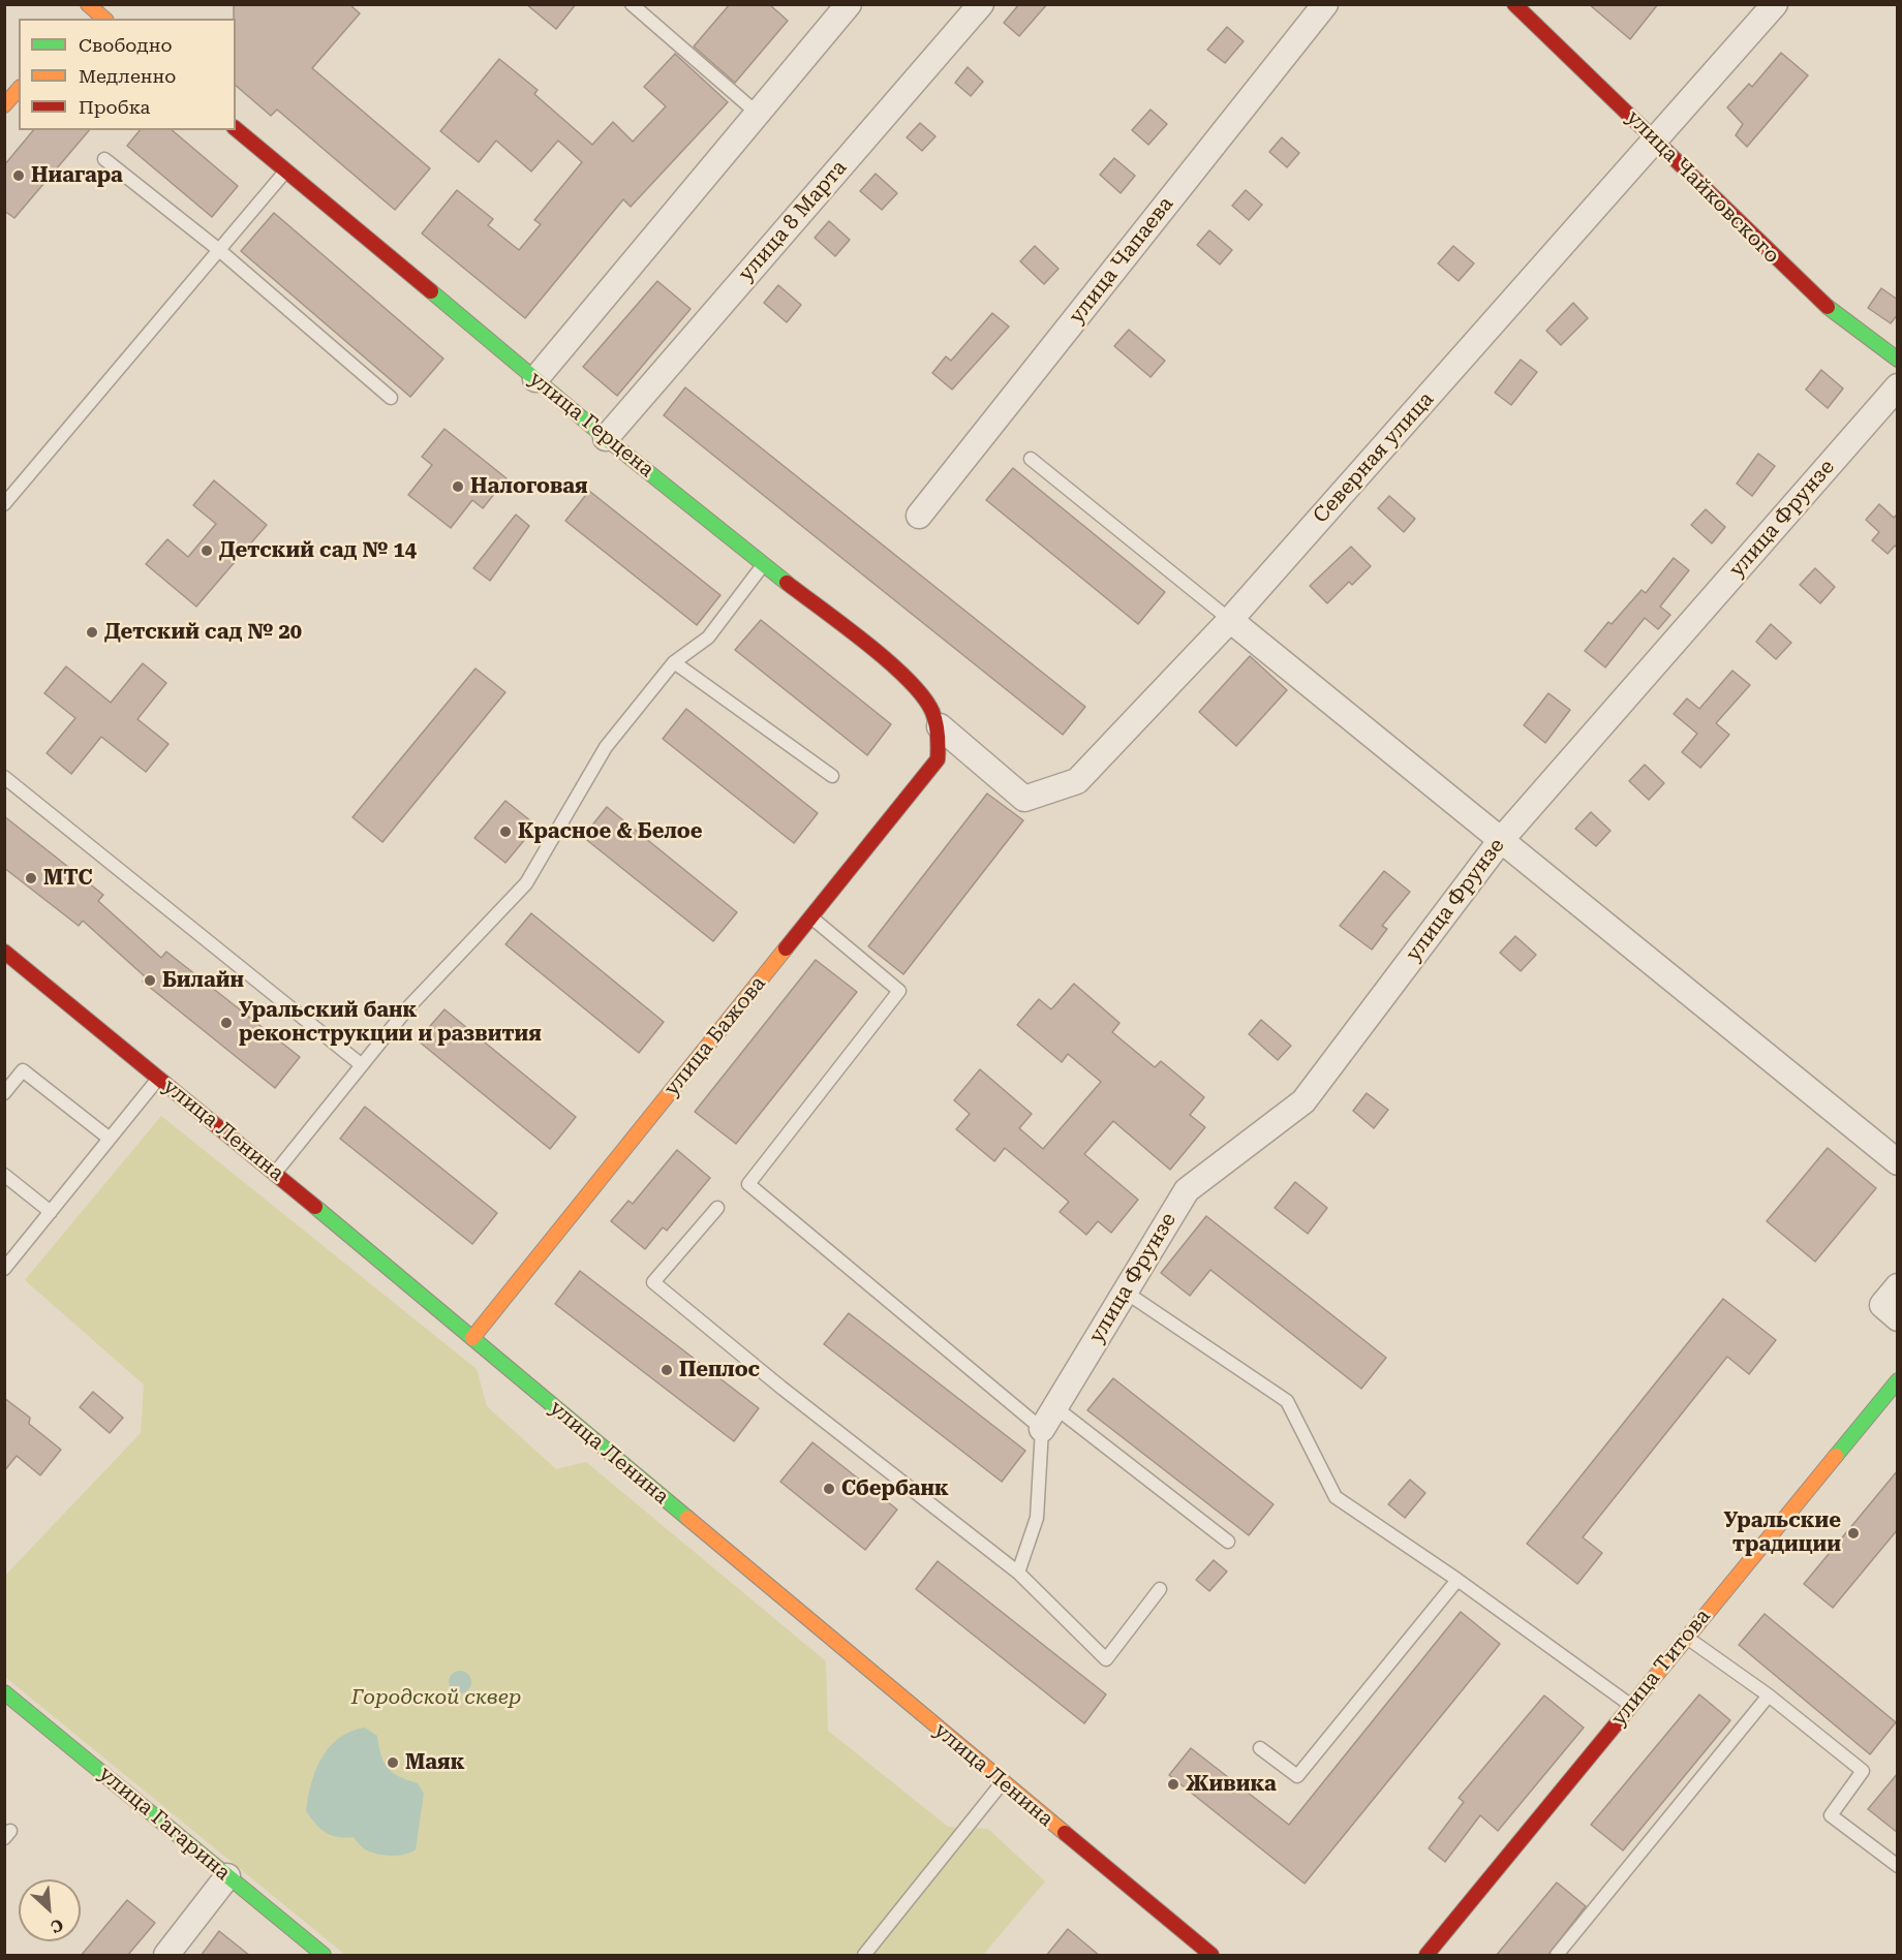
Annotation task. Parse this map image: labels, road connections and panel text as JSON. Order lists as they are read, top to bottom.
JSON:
{
  "streets": {
    "street": [
      "улица Чайковского",
      "улица 8 Марта",
      "улица Чапаева",
      "улица Герцена",
      "Северная улица",
      "улица Фрунзе",
      "улица Бажова",
      "улица Ленина",
      "улица Титова",
      "улица Гагарина"
    ]
  },
  "crossings": [
    ["улица Чайковского", "Северная улица"],
    ["улица 8 Марта", "улица Герцена"],
    ["улица Герцена", "Северная улица"],
    ["улица Герцена", "улица Бажова"],
    ["Северная улица", "улица Бажова"],
    ["улица Бажова", "улица Ленина"]
  ],
  "parks": ["Городской сквер"],
  "places": [
    "Ниагара",
    "Налоговая",
    "Детский сад № 14",
    "Детский сад № 20",
    "Красное & Белое",
    "МТС",
    "Билайн",
    "Уральский банк реконструкции и развития",
    "Пеплос",
    "Сбербанк",
    "Уральские традиции",
    "Маяк",
    "Живика"
  ],
  "legend": ["Свободно", "Медленно", "Пробка"],
  "north": "bottom right"
}
